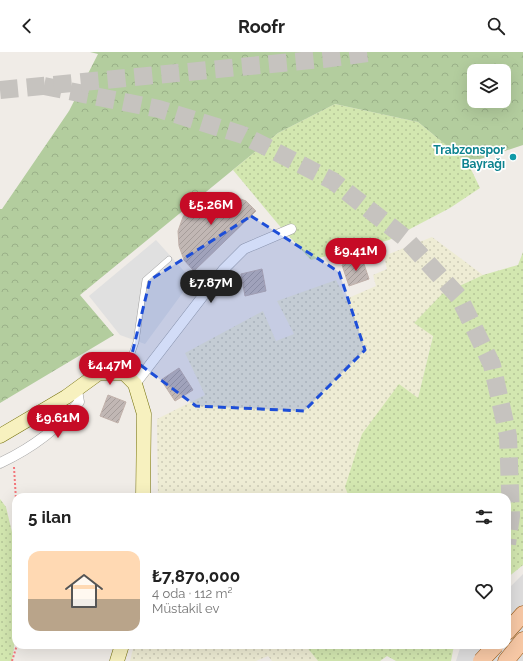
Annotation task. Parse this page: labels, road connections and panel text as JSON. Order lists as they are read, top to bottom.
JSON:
{
  "places": ["Trabzonspor Bayrağı"],
  "page": {
    "header": "Roofr",
    "price": [
      "₺5.26M",
      "₺9.41M",
      "₺7.87M",
      "₺4.47M",
      "₺9.61M"
    ],
    "heading": "5 ilan",
    "list": [
      {
        "name": "₺7,870,000",
        "note": "4 oda · 112 m² · Müstakil ev"
      }
    ]
  }
}
